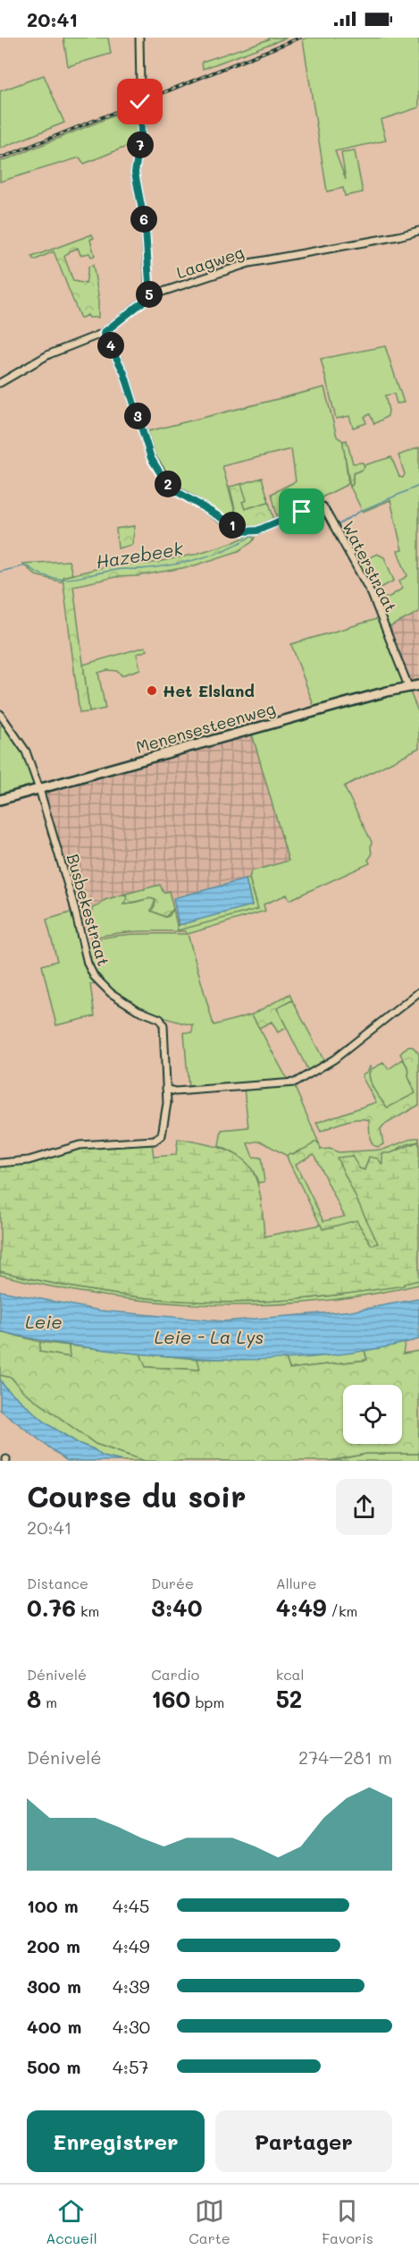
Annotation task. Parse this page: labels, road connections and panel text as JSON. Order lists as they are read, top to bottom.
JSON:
{
  "streets": {
    "street": [
      "Laagweg",
      "Waterstraat",
      "Menensesteenweg",
      "Busbekestraat"
    ]
  },
  "crossings": [
    ["Laagweg", "Waterstraat"],
    ["Waterstraat", "Menensesteenweg"],
    ["Menensesteenweg", "Busbekestraat"]
  ],
  "water": ["Hazebeek", "Leie", "Leie - La Lys"],
  "places": ["Het Elsland"],
  "page": {
    "status": "20:41",
    "pins": [
      "7",
      "6",
      "5",
      "4",
      "3",
      "2",
      "1"
    ],
    "heading": ["Course du soir", "20:41"],
    "stats": [
      ["Distance", "0.76 km"],
      ["Durée", "3:40"],
      ["Allure", "4:49 /km"],
      ["Dénivelé", "8 m"],
      ["Cardio", "160 bpm"],
      ["kcal", "52"]
    ],
    "chart": ["Dénivelé", "274–281 m"],
    "list": [
      {
        "name": "100 m",
        "note": "4:45"
      },
      {
        "name": "200 m",
        "note": "4:49"
      },
      {
        "name": "300 m",
        "note": "4:39"
      },
      {
        "name": "400 m",
        "note": "4:30"
      },
      {
        "name": "500 m",
        "note": "4:57"
      }
    ],
    "buttons": ["Enregistrer", "Partager"],
    "tabs": ["Accueil", "Carte", "Favoris"]
  }
}
